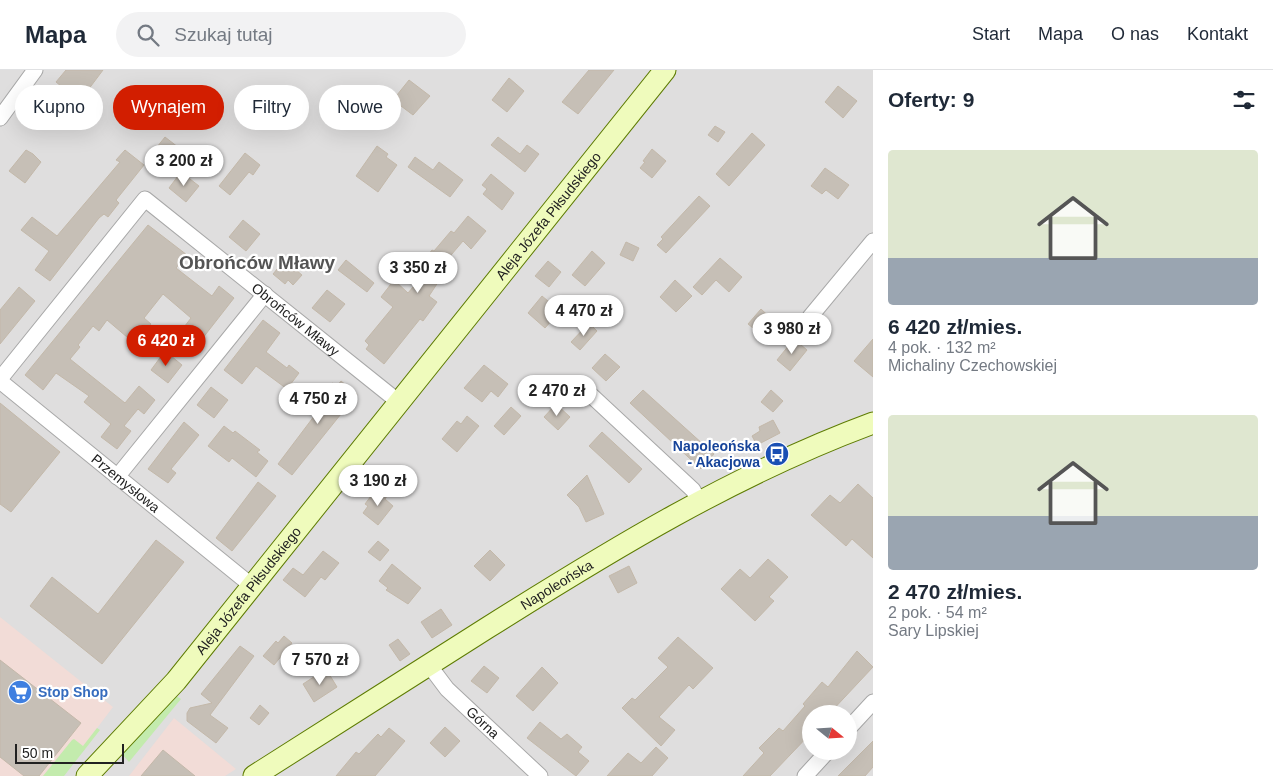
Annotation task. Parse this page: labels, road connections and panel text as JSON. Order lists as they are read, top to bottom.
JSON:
{
  "streets": {
    "main road": ["Aleja Józefa Piłsudskiego", "Napoleońska"],
    "street": ["Obrońców Mławy", "Przemysłowa", "Górna"]
  },
  "crossings": [
    ["Aleja Józefa Piłsudskiego", "Obrońców Mławy"],
    ["Aleja Józefa Piłsudskiego", "Przemysłowa"],
    ["Obrońców Mławy", "Przemysłowa"],
    ["Napoleońska", "Górna"]
  ],
  "districts": ["Obrońców Mławy"],
  "places": {
    "bus stop": ["Napoleońska - Akacjowa"],
    "supermarket": ["Stop Shop"]
  },
  "scale_bar": "50 m",
  "north": "right",
  "page": {
    "header": "Mapa",
    "search": "Szukaj tutaj",
    "nav": [
      "Start",
      "Mapa",
      "O nas",
      "Kontakt"
    ],
    "heading": "Oferty: 9",
    "chip": [
      "Kupno",
      "Wynajem",
      "Filtry",
      "Nowe"
    ],
    "list": [
      {
        "name": "6 420 zł/mies.",
        "note": "4 pok. · 132 m² · Michaliny Czechowskiej"
      },
      {
        "name": "2 470 zł/mies.",
        "note": "2 pok. · 54 m² · Sary Lipskiej"
      }
    ],
    "price": [
      "3 200 zł",
      "3 350 zł",
      "4 470 zł",
      "3 980 zł",
      "6 420 zł",
      "2 470 zł",
      "4 750 zł",
      "3 190 zł",
      "7 570 zł"
    ],
    "scale": "50 m"
  }
}
